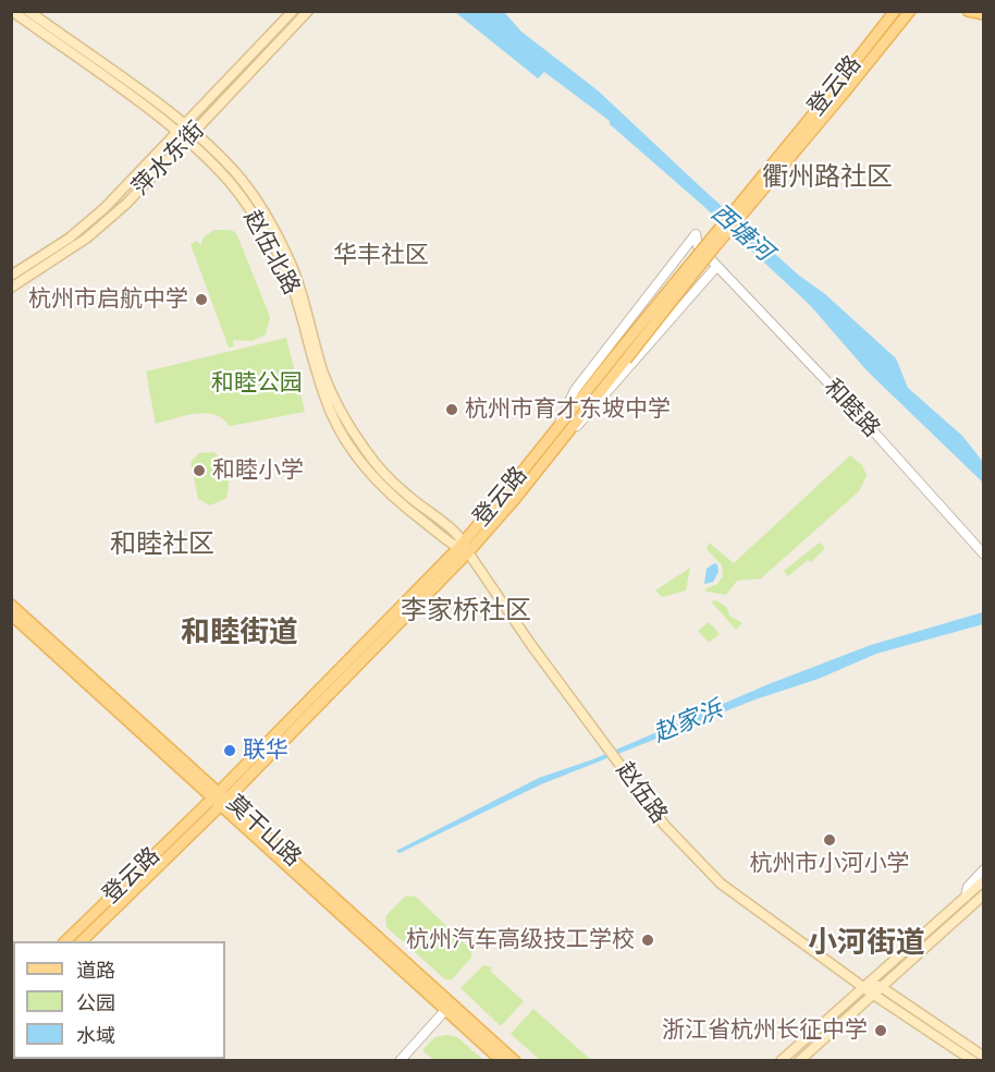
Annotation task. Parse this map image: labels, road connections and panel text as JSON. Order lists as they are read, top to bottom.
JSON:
{
  "streets": {
    "main road": [
      "登云路",
      "萍水东街",
      "赵伍北路",
      "赵伍路",
      "莫干山路"
    ],
    "street": ["和睦路"]
  },
  "crossings": [
    ["登云路", "赵伍北路"],
    ["登云路", "和睦路"],
    ["登云路", "赵伍路"],
    ["登云路", "莫干山路"],
    ["萍水东街", "赵伍北路"],
    ["赵伍北路", "赵伍路"]
  ],
  "districts": [
    "衢州路社区",
    "华丰社区",
    "和睦社区",
    "李家桥社区",
    "和睦街道",
    "小河街道"
  ],
  "water": ["西塘河", "赵家浜"],
  "parks": ["和睦公园"],
  "places": [
    "杭州市启航中学",
    "杭州市育才东坡中学",
    "和睦小学",
    "联华",
    "杭州市小河小学",
    "杭州汽车高级技工学校",
    "浙江省杭州长征中学"
  ],
  "legend": ["道路", "公园", "水域"]
}
